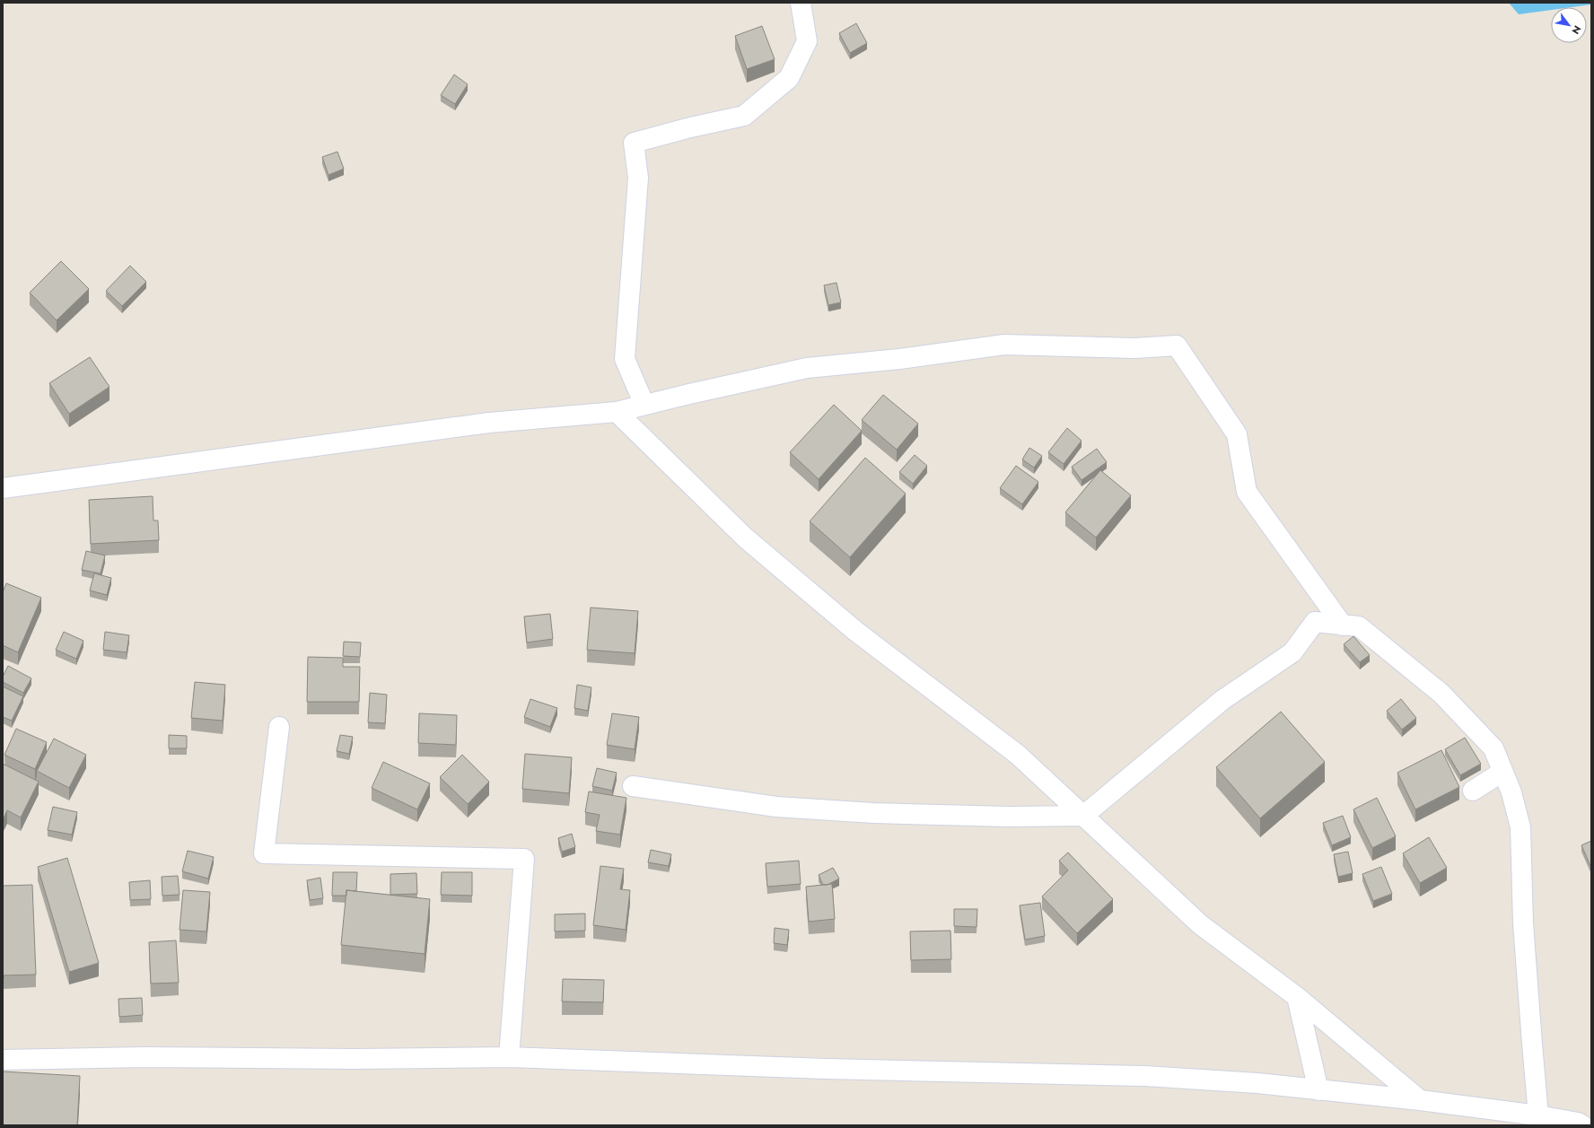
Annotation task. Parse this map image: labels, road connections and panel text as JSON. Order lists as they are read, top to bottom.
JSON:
{
  "north": "bottom right"
}
